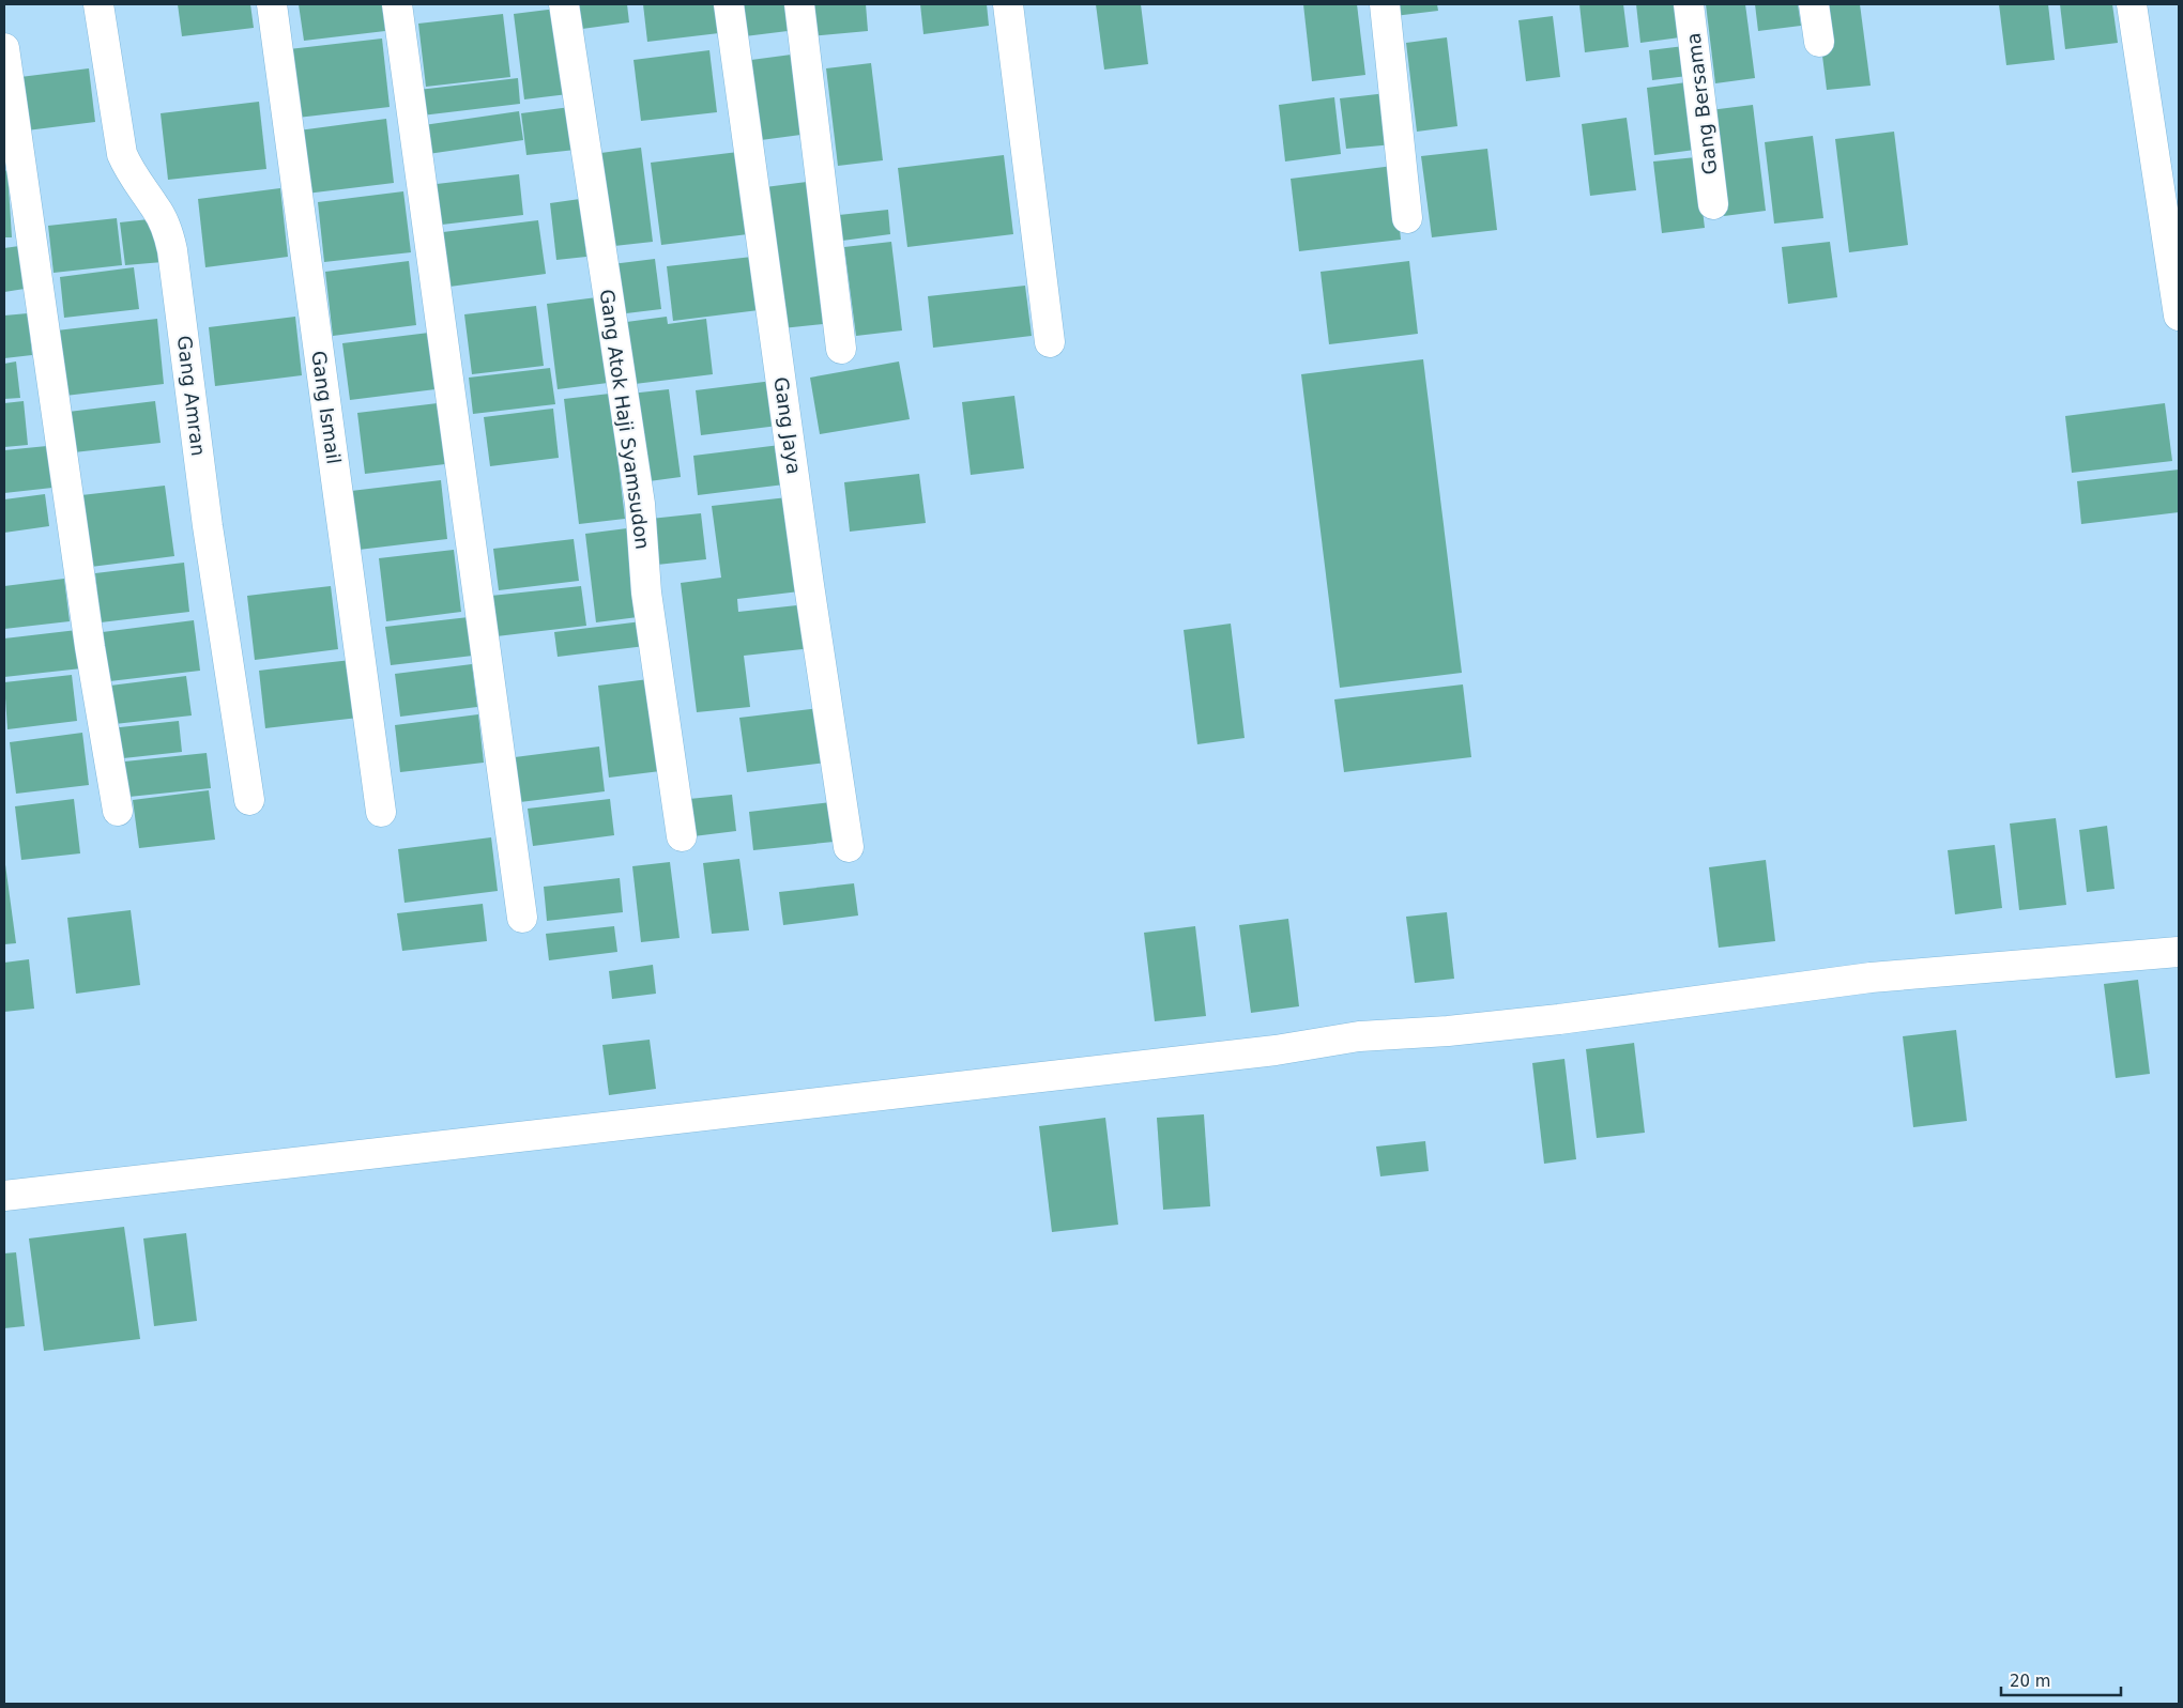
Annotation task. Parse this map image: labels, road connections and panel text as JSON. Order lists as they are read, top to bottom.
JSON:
{
  "streets": {
    "street": [
      "Gang Bersama",
      "Gang Amran",
      "Gang Ismail",
      "Gang Atok Haji Syamsudon",
      "Gang Jaya"
    ]
  },
  "scale_bar": "20 m"
}
